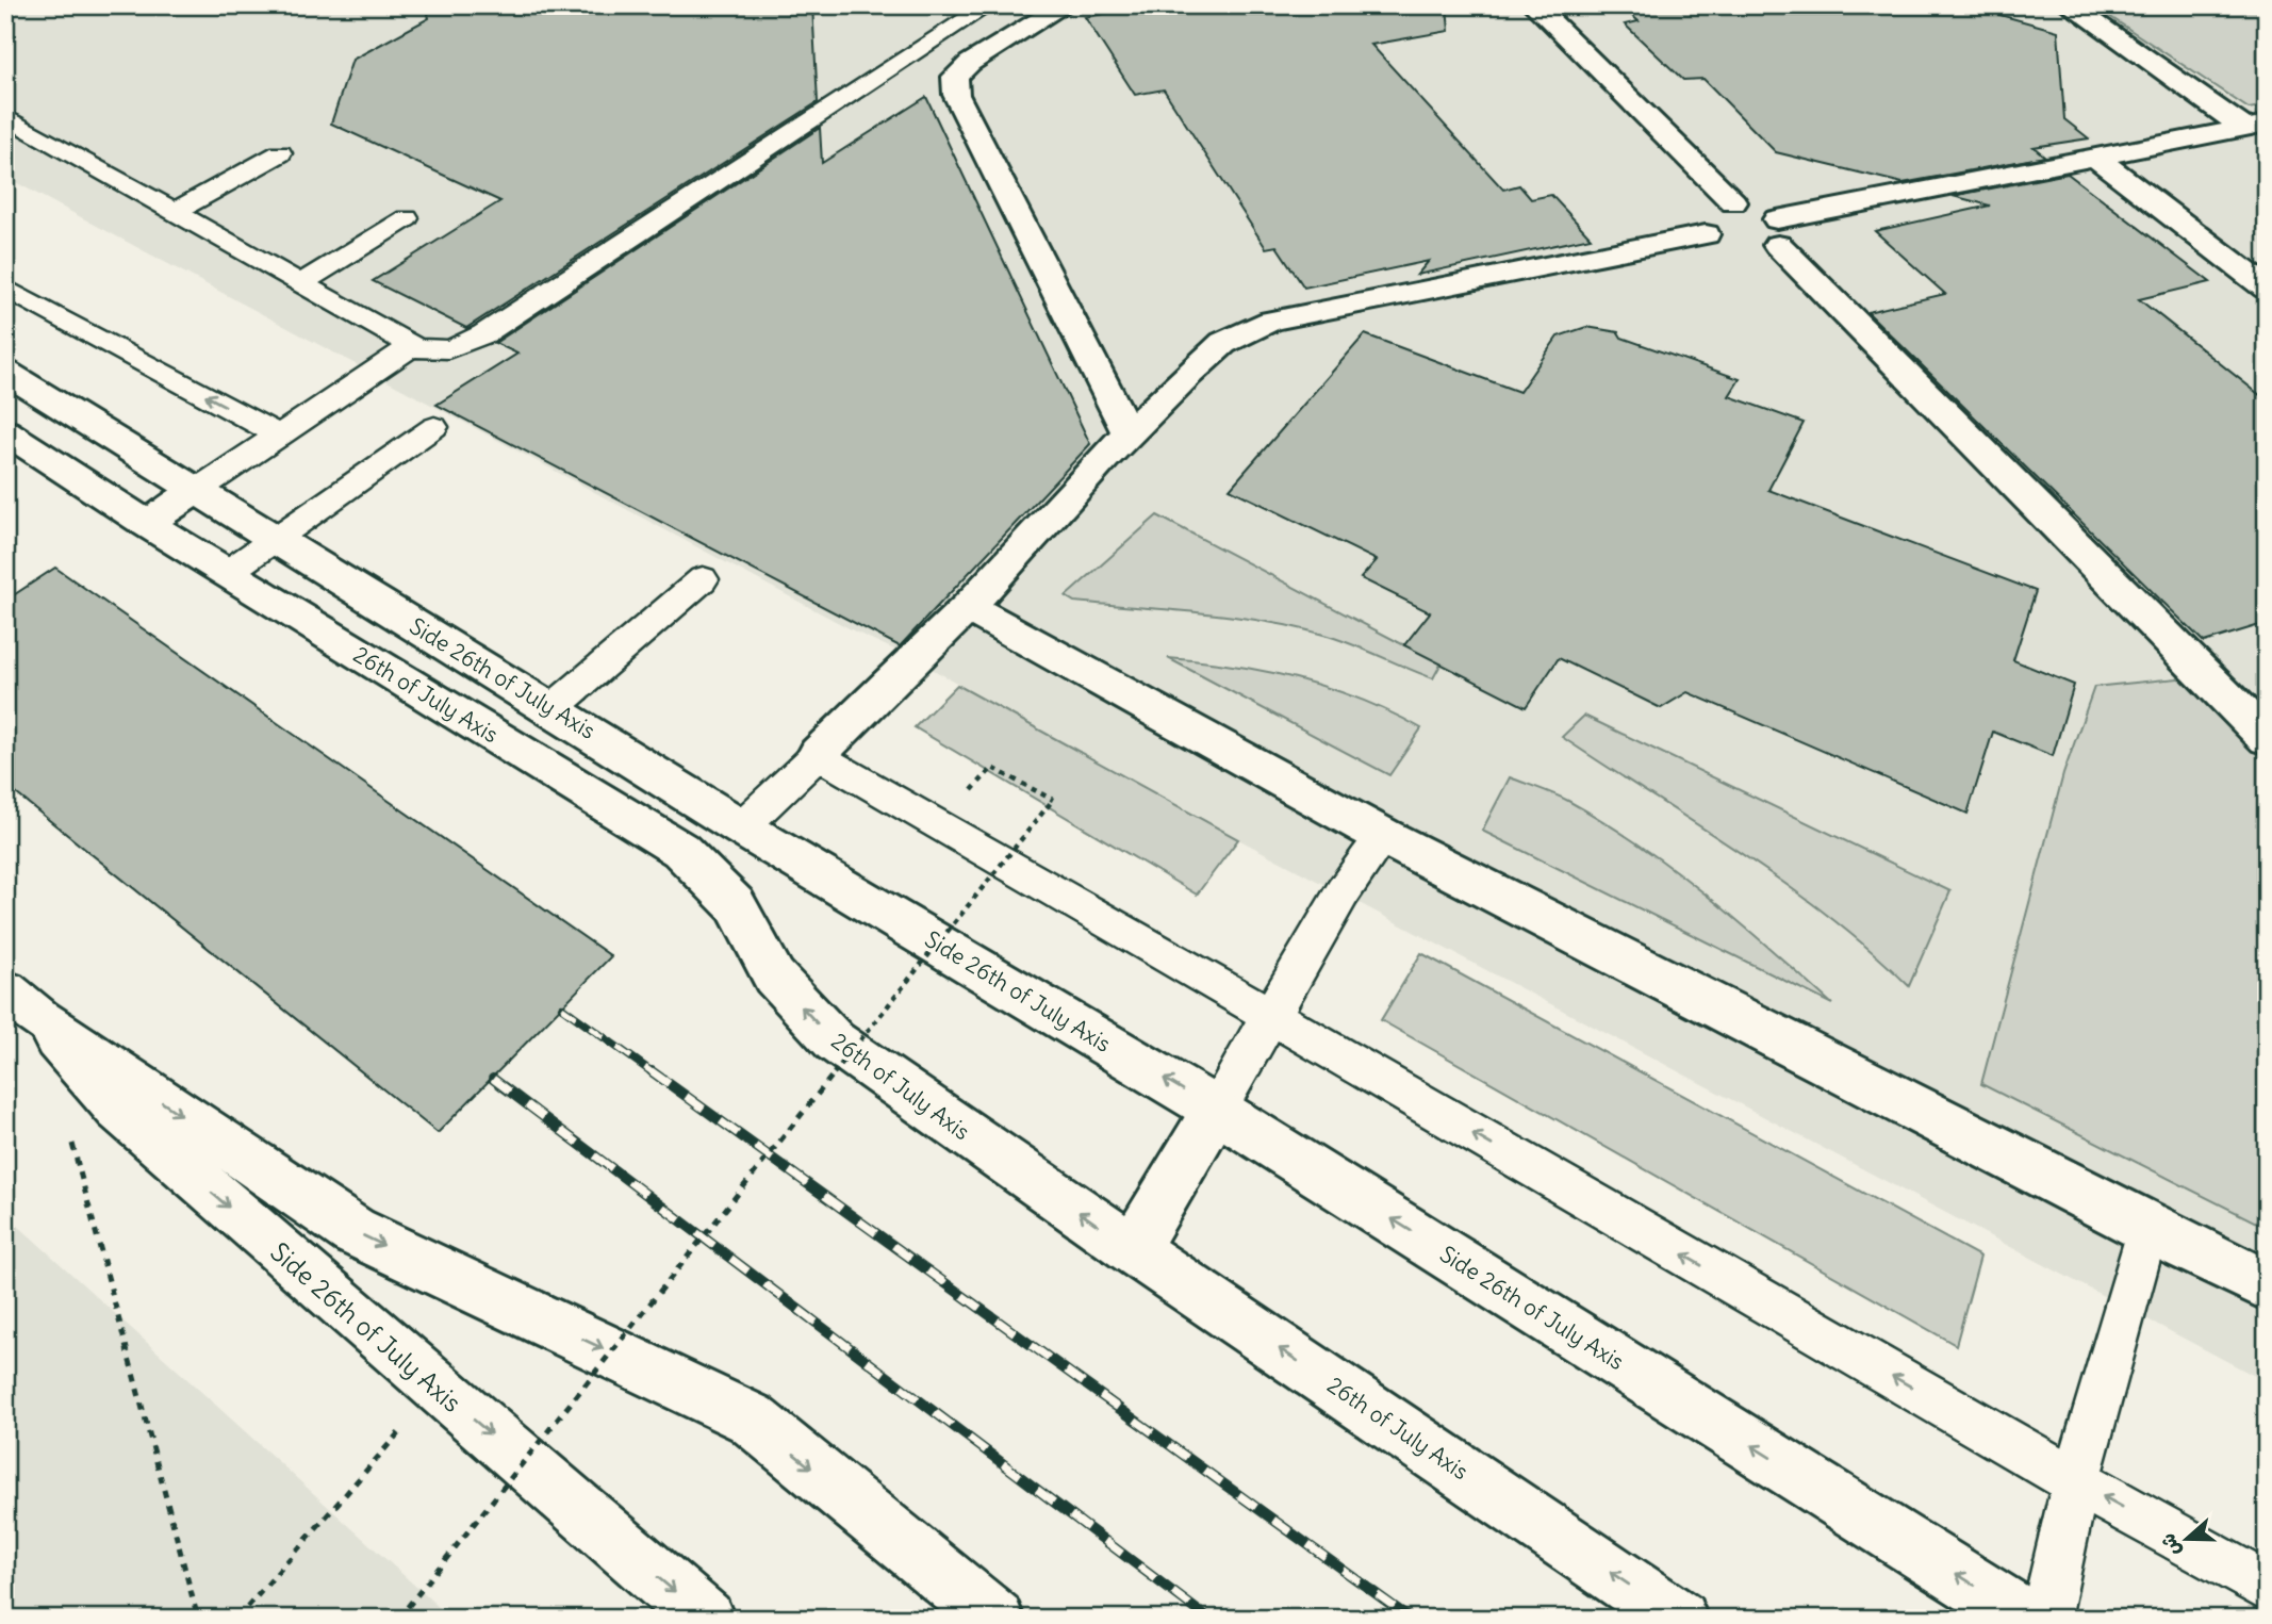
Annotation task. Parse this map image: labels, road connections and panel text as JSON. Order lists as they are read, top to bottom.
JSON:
{
  "streets": {
    "main road": ["Side 26th of July Axis", "26th of July Axis"]
  },
  "one_way": ["26th of July Axis"],
  "north": "left"
}
